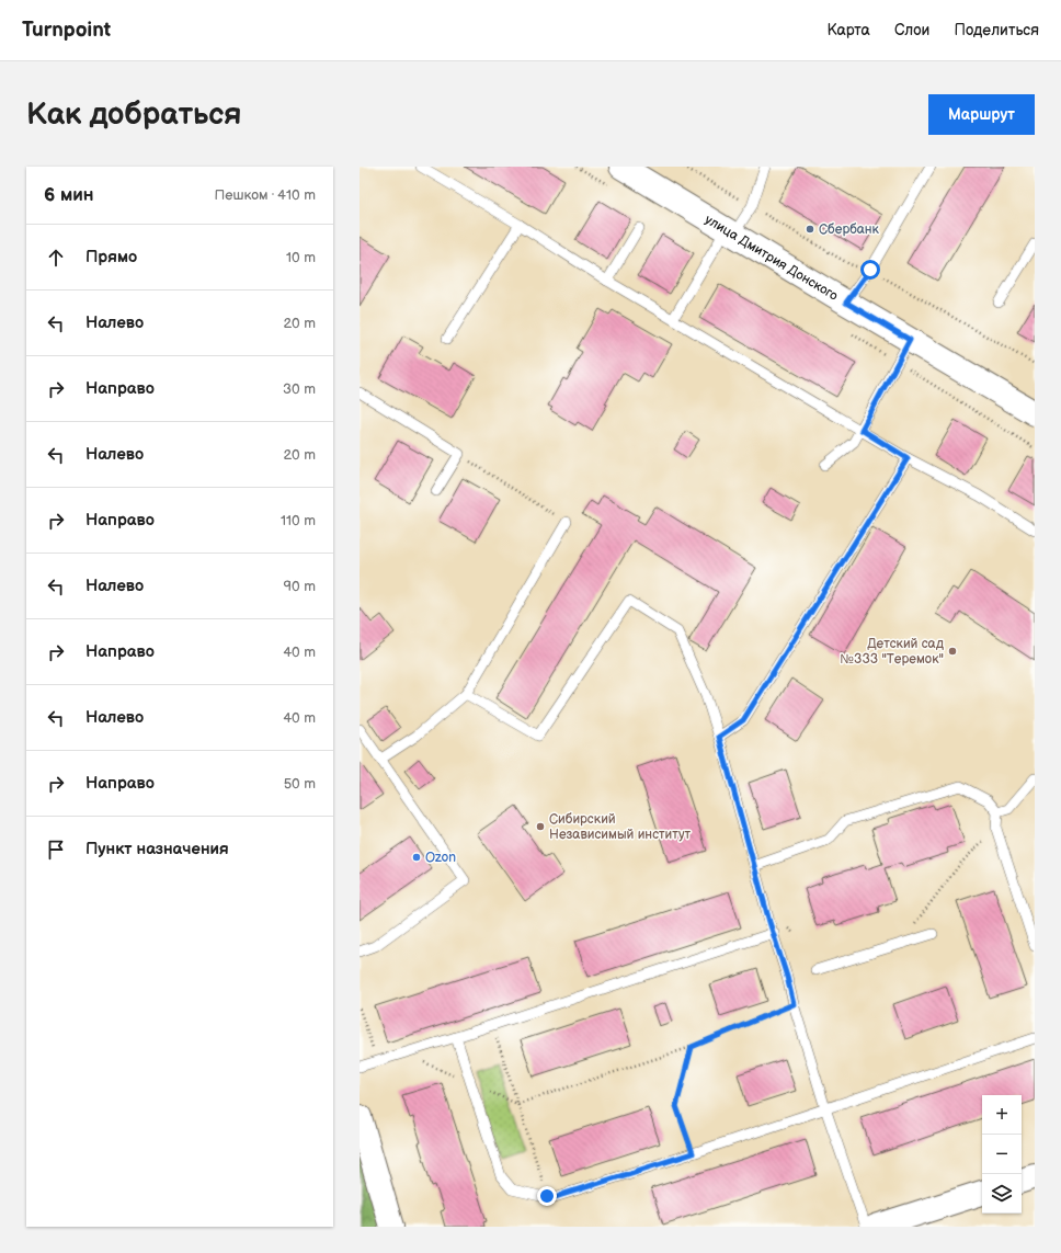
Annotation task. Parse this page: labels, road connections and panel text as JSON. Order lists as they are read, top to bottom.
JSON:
{
  "streets": {
    "street": ["улица Дмитрия Донского"]
  },
  "places": [
    "Сбербанк",
    "Детский сад №333 \"Теремок\"",
    "Сибирский Независимый институт",
    "Ozon"
  ],
  "page": {
    "header": "Turnpoint",
    "nav": ["Карта", "Слои", "Поделиться"],
    "buttons": "Маршрут",
    "title": "Как добраться",
    "heading": ["6 мин", "Пешком · 410 m"],
    "list": [
      ["Прямо", "10 m"],
      ["Налево", "20 m"],
      ["Направо", "30 m"],
      ["Налево", "20 m"],
      ["Направо", "110 m"],
      ["Налево", "90 m"],
      ["Направо", "40 m"],
      ["Налево", "40 m"],
      ["Направо", "50 m"],
      "Пункт назначения"
    ],
    "map_buttons": ["+", "−"]
  }
}
